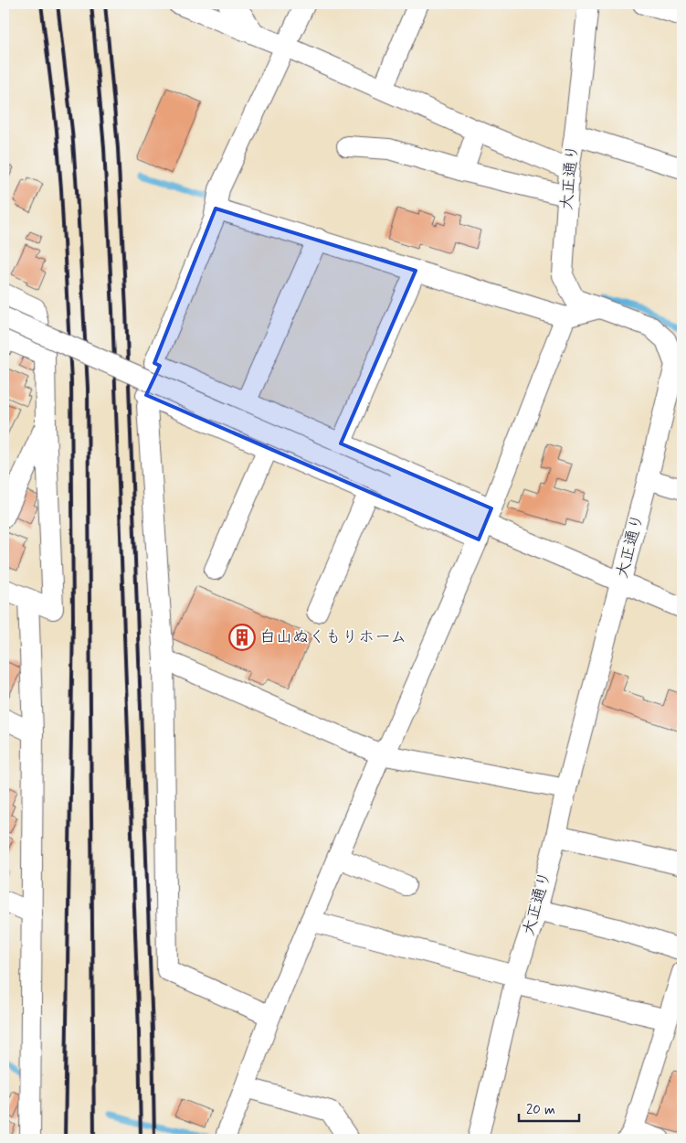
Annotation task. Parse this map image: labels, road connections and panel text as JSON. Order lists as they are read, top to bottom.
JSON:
{
  "streets": {
    "street": ["大正通り"]
  },
  "places": {
    "building": ["白山ぬくもりホーム"]
  },
  "scale_bar": "20 m"
}
